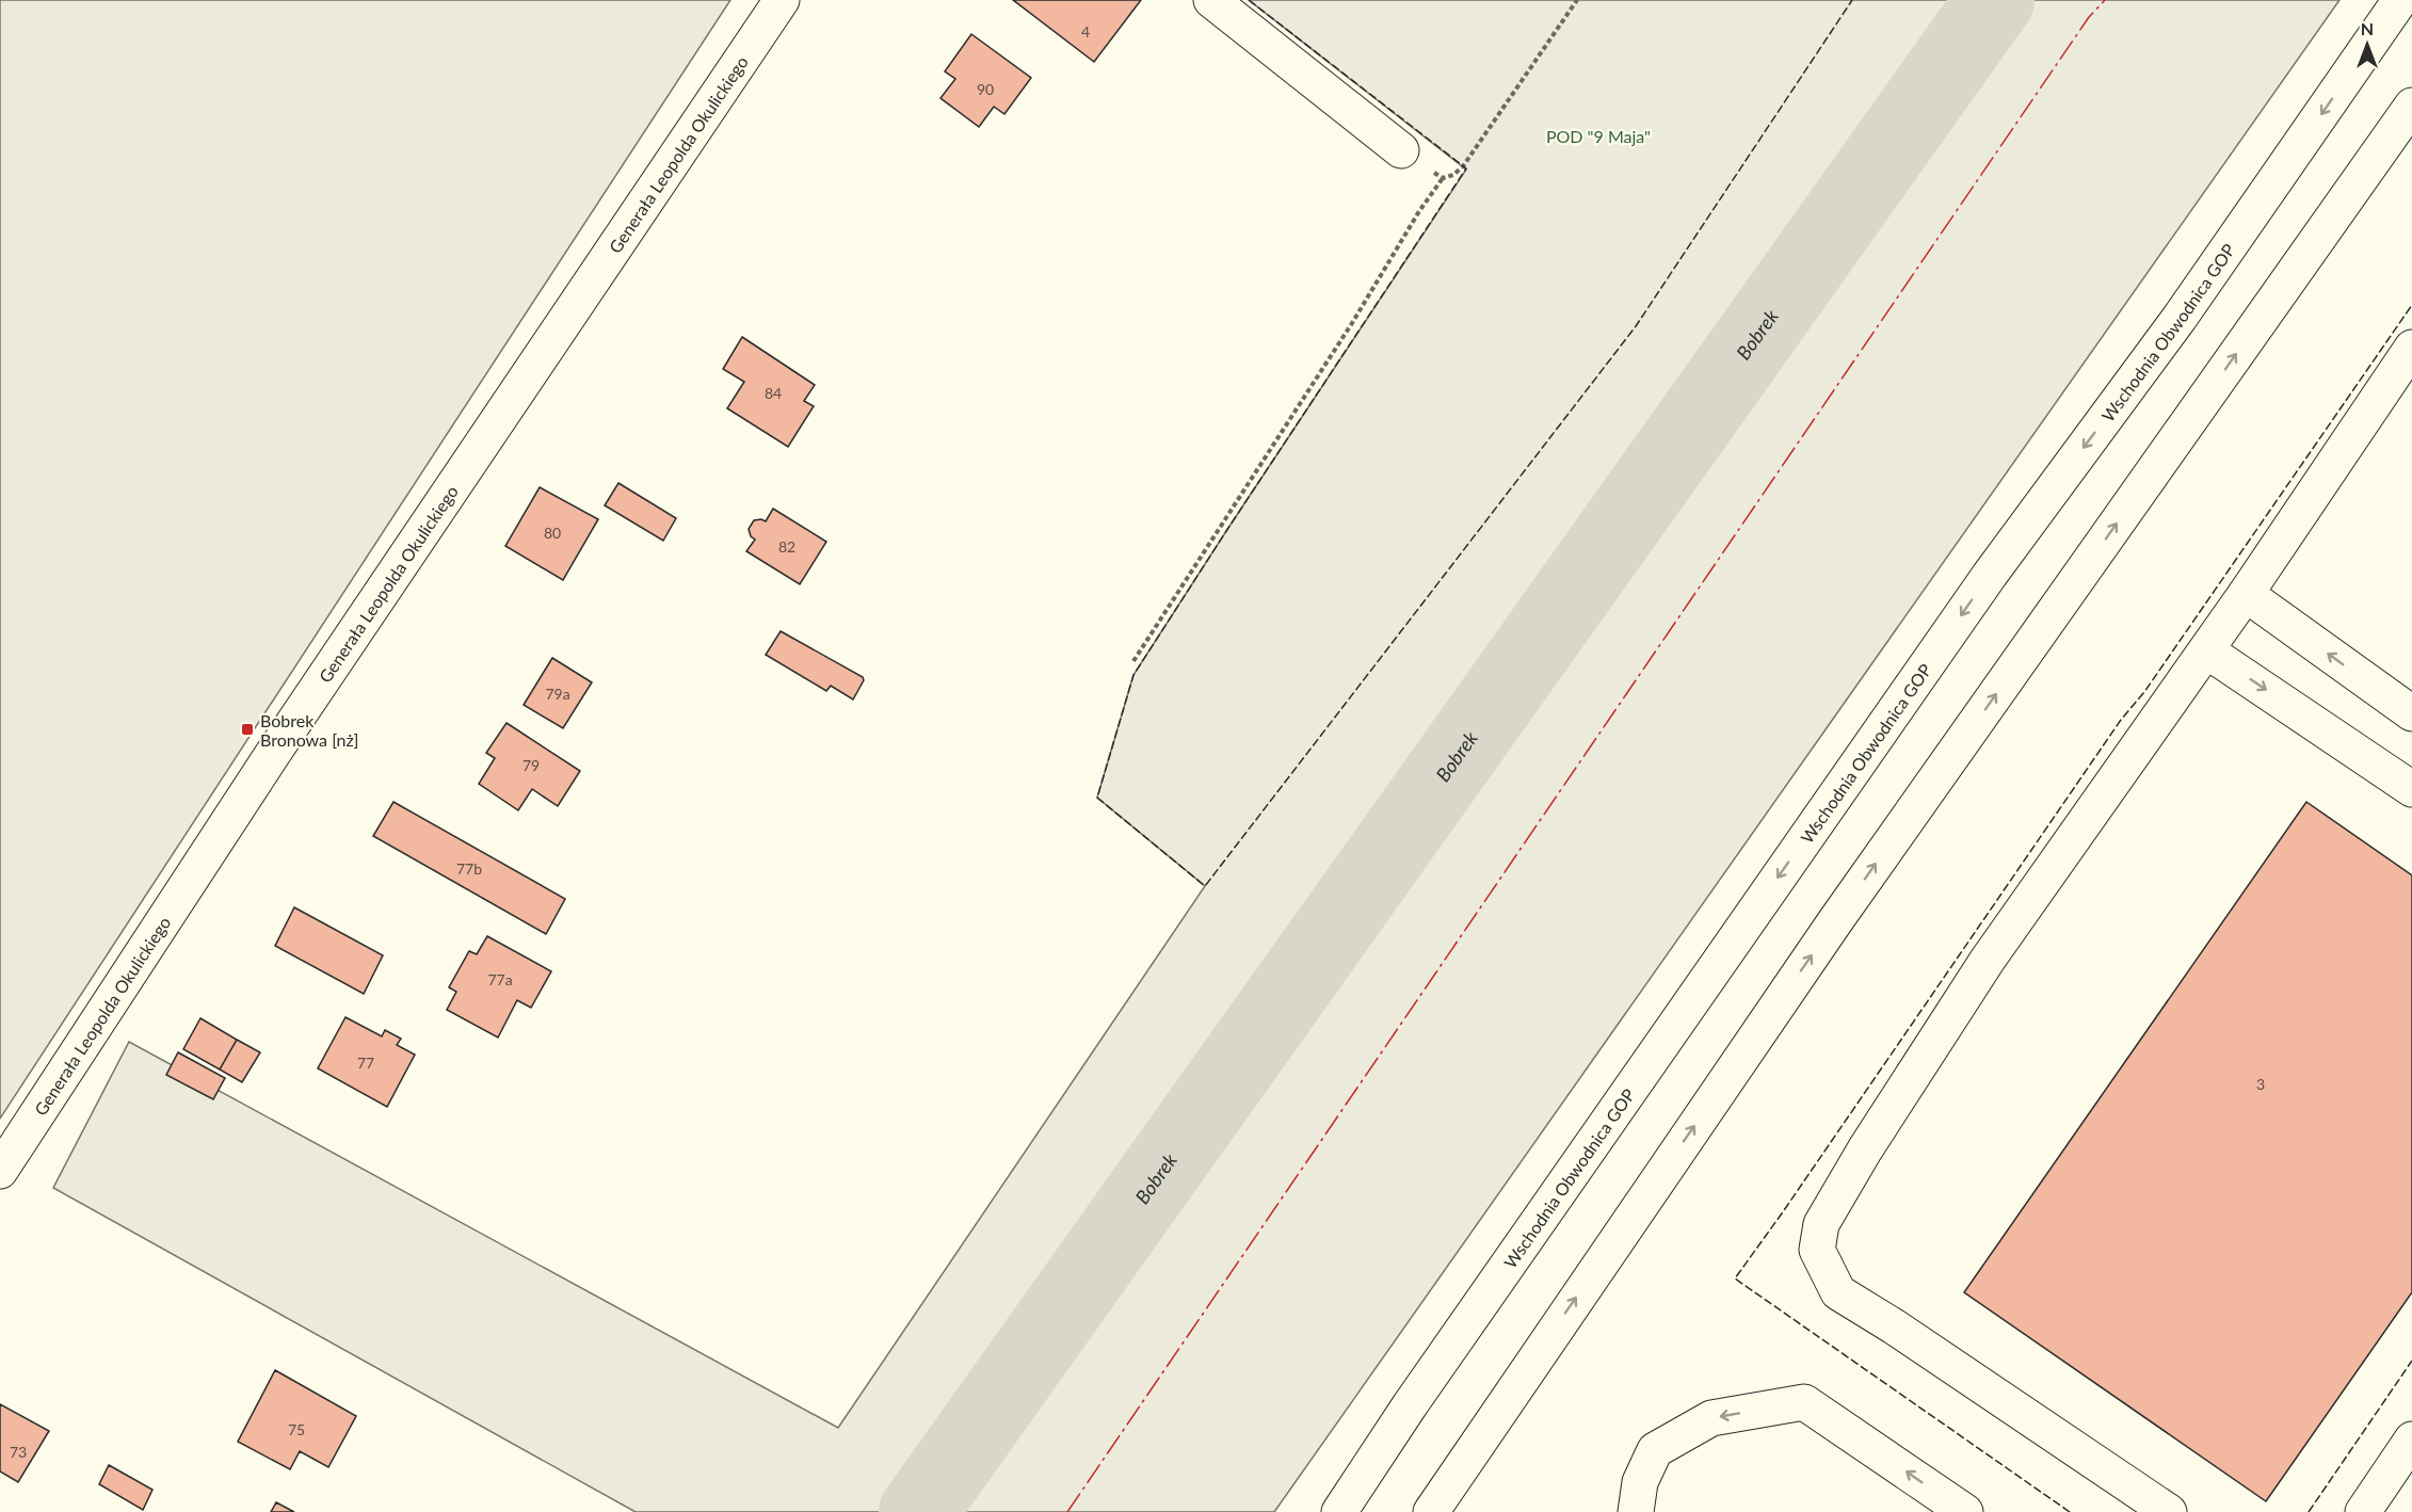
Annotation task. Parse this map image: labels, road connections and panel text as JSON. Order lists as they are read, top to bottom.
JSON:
{
  "streets": {
    "main road": ["Generała Leopolda Okulickiego", "Wschodnia Obwodnica GOP"]
  },
  "water": ["Bobrek"],
  "parks": ["POD \"9 Maja\""],
  "places": {
    "transit": ["Bobrek Bronowa [nż]"]
  },
  "house_numbers": [
    "4",
    "90",
    "84",
    "80",
    "82",
    "79a",
    "79",
    "77b",
    "77a",
    "77",
    "3",
    "75",
    "73"
  ],
  "north": "top"
}
